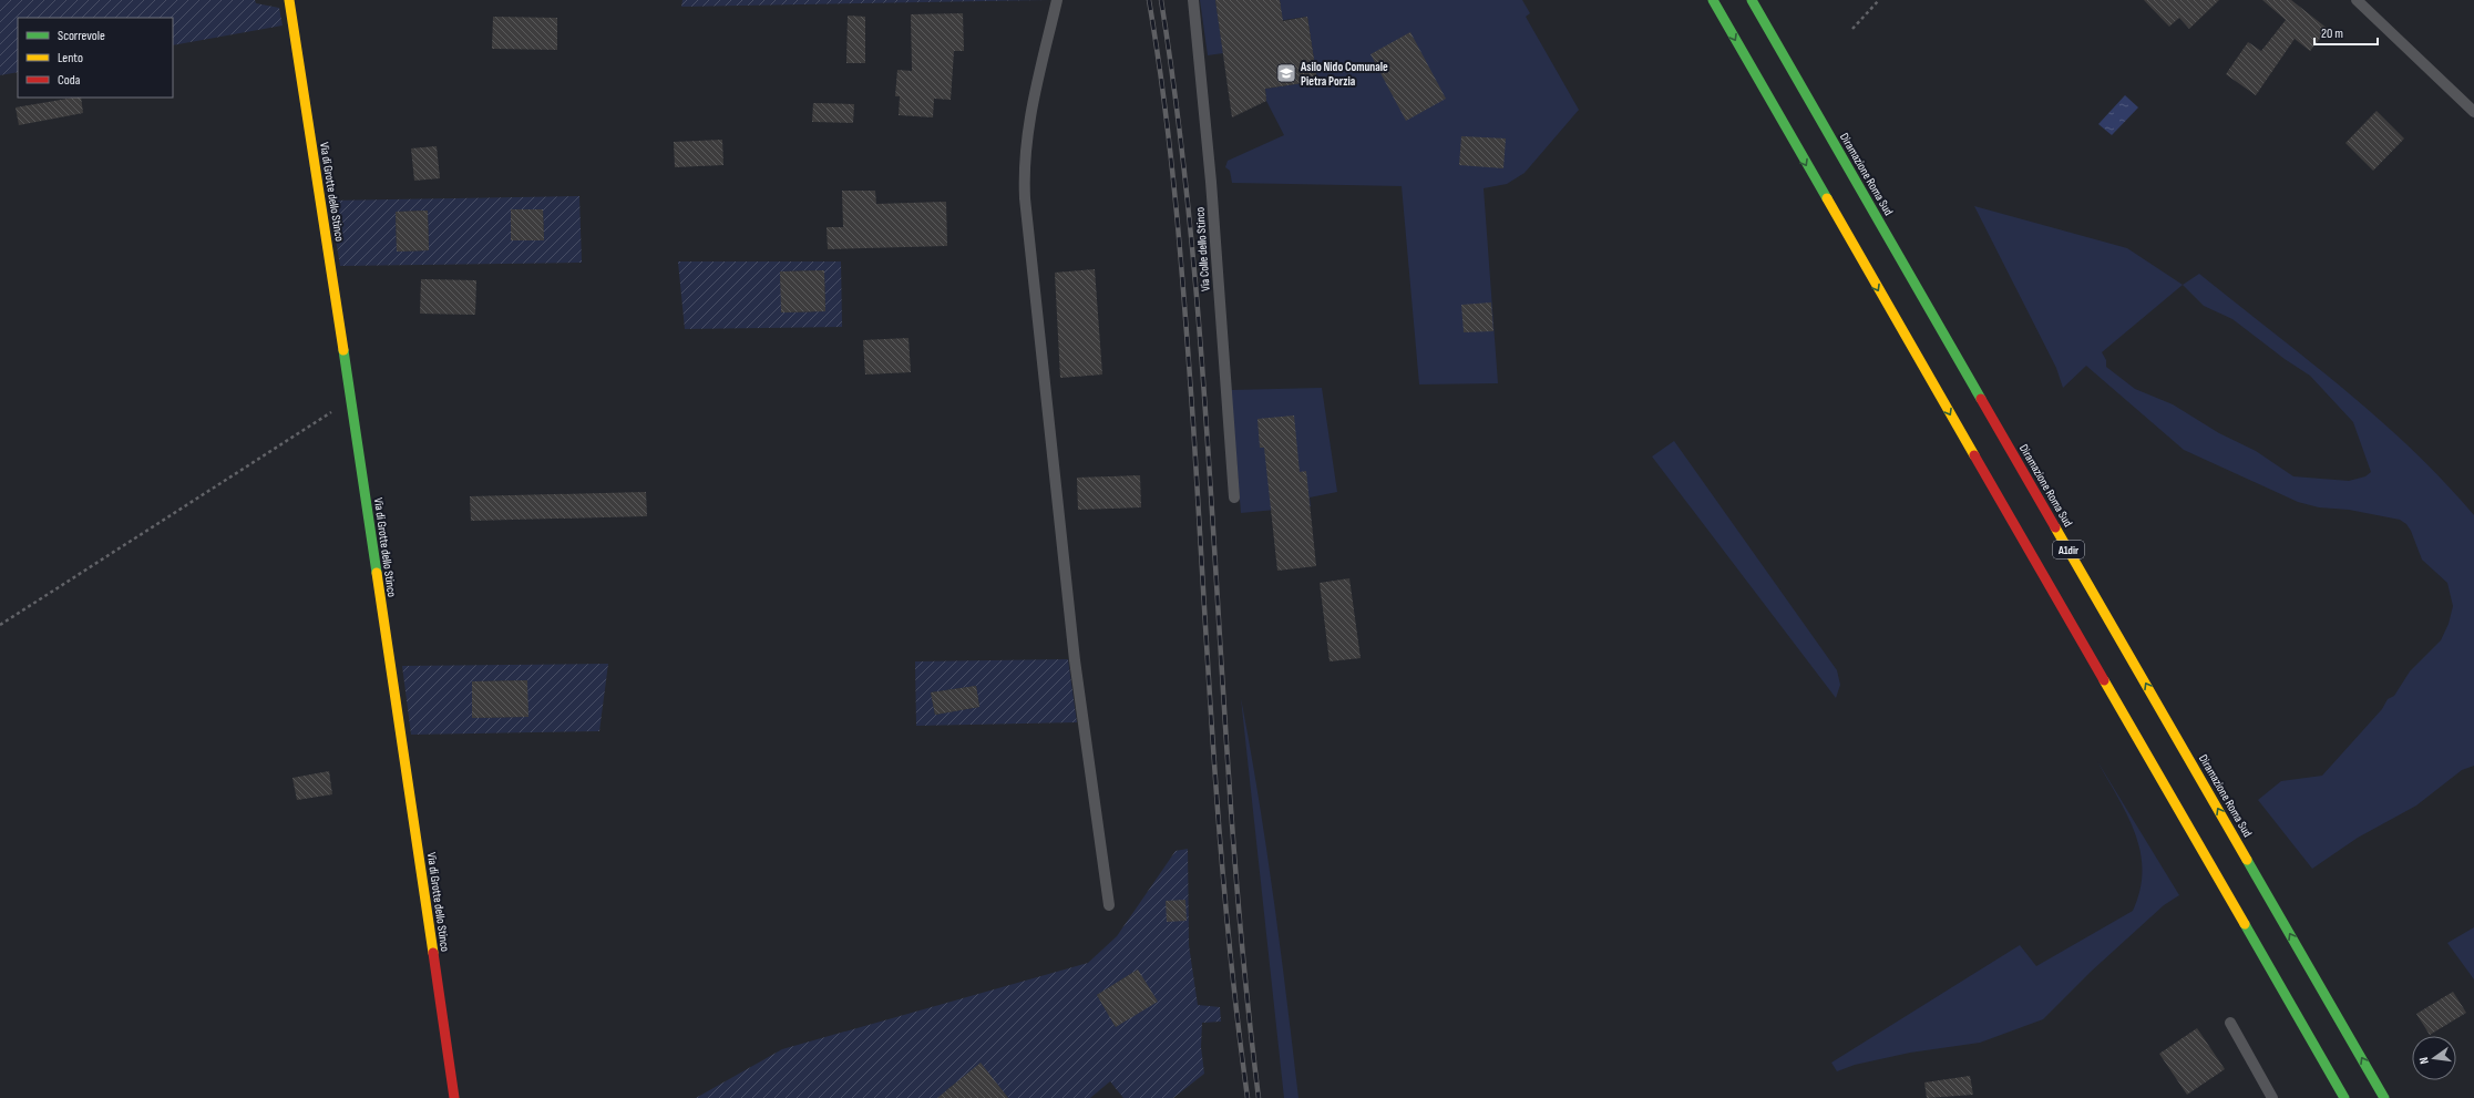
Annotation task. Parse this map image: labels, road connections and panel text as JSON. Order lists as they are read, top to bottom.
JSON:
{
  "streets": {
    "main road": ["Diramazione Roma Sud", "Via di Grotte dello Stinco", "A1dir"],
    "lane": ["Via Colle dello Stinco"]
  },
  "places": {
    "school or university": ["Asilo Nido Comunale Pietra Porzia"]
  },
  "legend": ["Scorrevole", "Lento", "Coda"],
  "scale_bar": "20 m",
  "north": "left"
}
